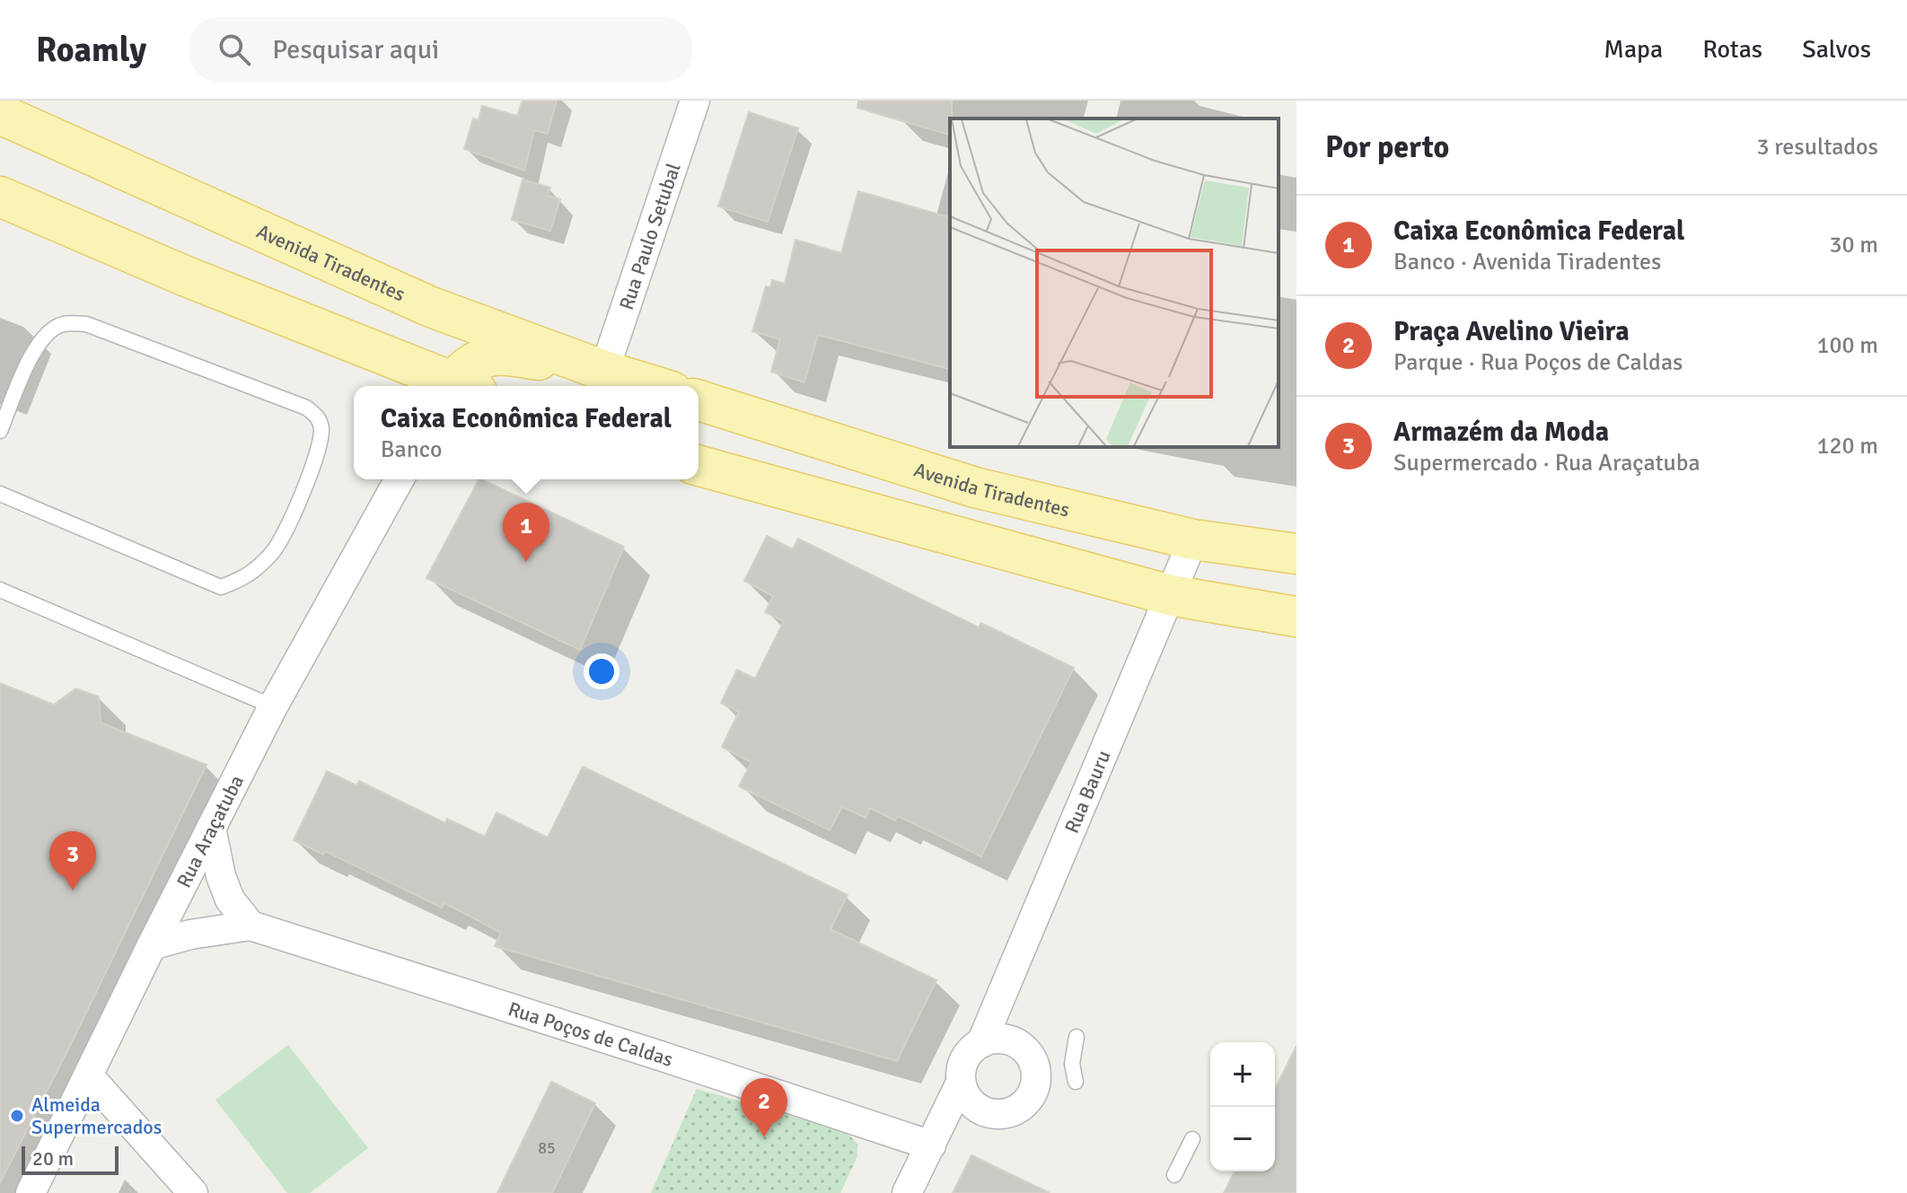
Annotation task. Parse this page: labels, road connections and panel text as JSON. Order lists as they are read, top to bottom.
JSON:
{
  "streets": {
    "main road": ["Avenida Tiradentes"],
    "street": [
      "Rua Paulo Setubal",
      "Rua Bauru",
      "Rua Araçatuba",
      "Rua Poços de Caldas"
    ]
  },
  "crossings": [
    ["Rua Paulo Setubal", "Avenida Tiradentes"],
    ["Avenida Tiradentes", "Rua Bauru"],
    ["Rua Araçatuba", "Rua Poços de Caldas"]
  ],
  "places": ["Almeida Supermercados"],
  "house_numbers": ["85"],
  "scale_bar": "20 m",
  "page": {
    "header": "Roamly",
    "search": "Pesquisar aqui",
    "nav": ["Mapa", "Rotas", "Salvos"],
    "heading": ["Por perto", "3 resultados"],
    "list": [
      {
        "mark": "1",
        "name": "Caixa Econômica Federal",
        "note": "Banco · Avenida Tiradentes",
        "value": "30 m"
      },
      {
        "mark": "2",
        "name": "Praça Avelino Vieira",
        "note": "Parque · Rua Poços de Caldas",
        "value": "100 m"
      },
      {
        "mark": "3",
        "name": "Armazém da Moda",
        "note": "Supermercado · Rua Araçatuba",
        "value": "120 m"
      }
    ],
    "popup": ["Caixa Econômica Federal", "Banco"],
    "pins": ["1", "3", "2"],
    "map_buttons": ["+", "−"],
    "scale": "20 m"
  }
}
